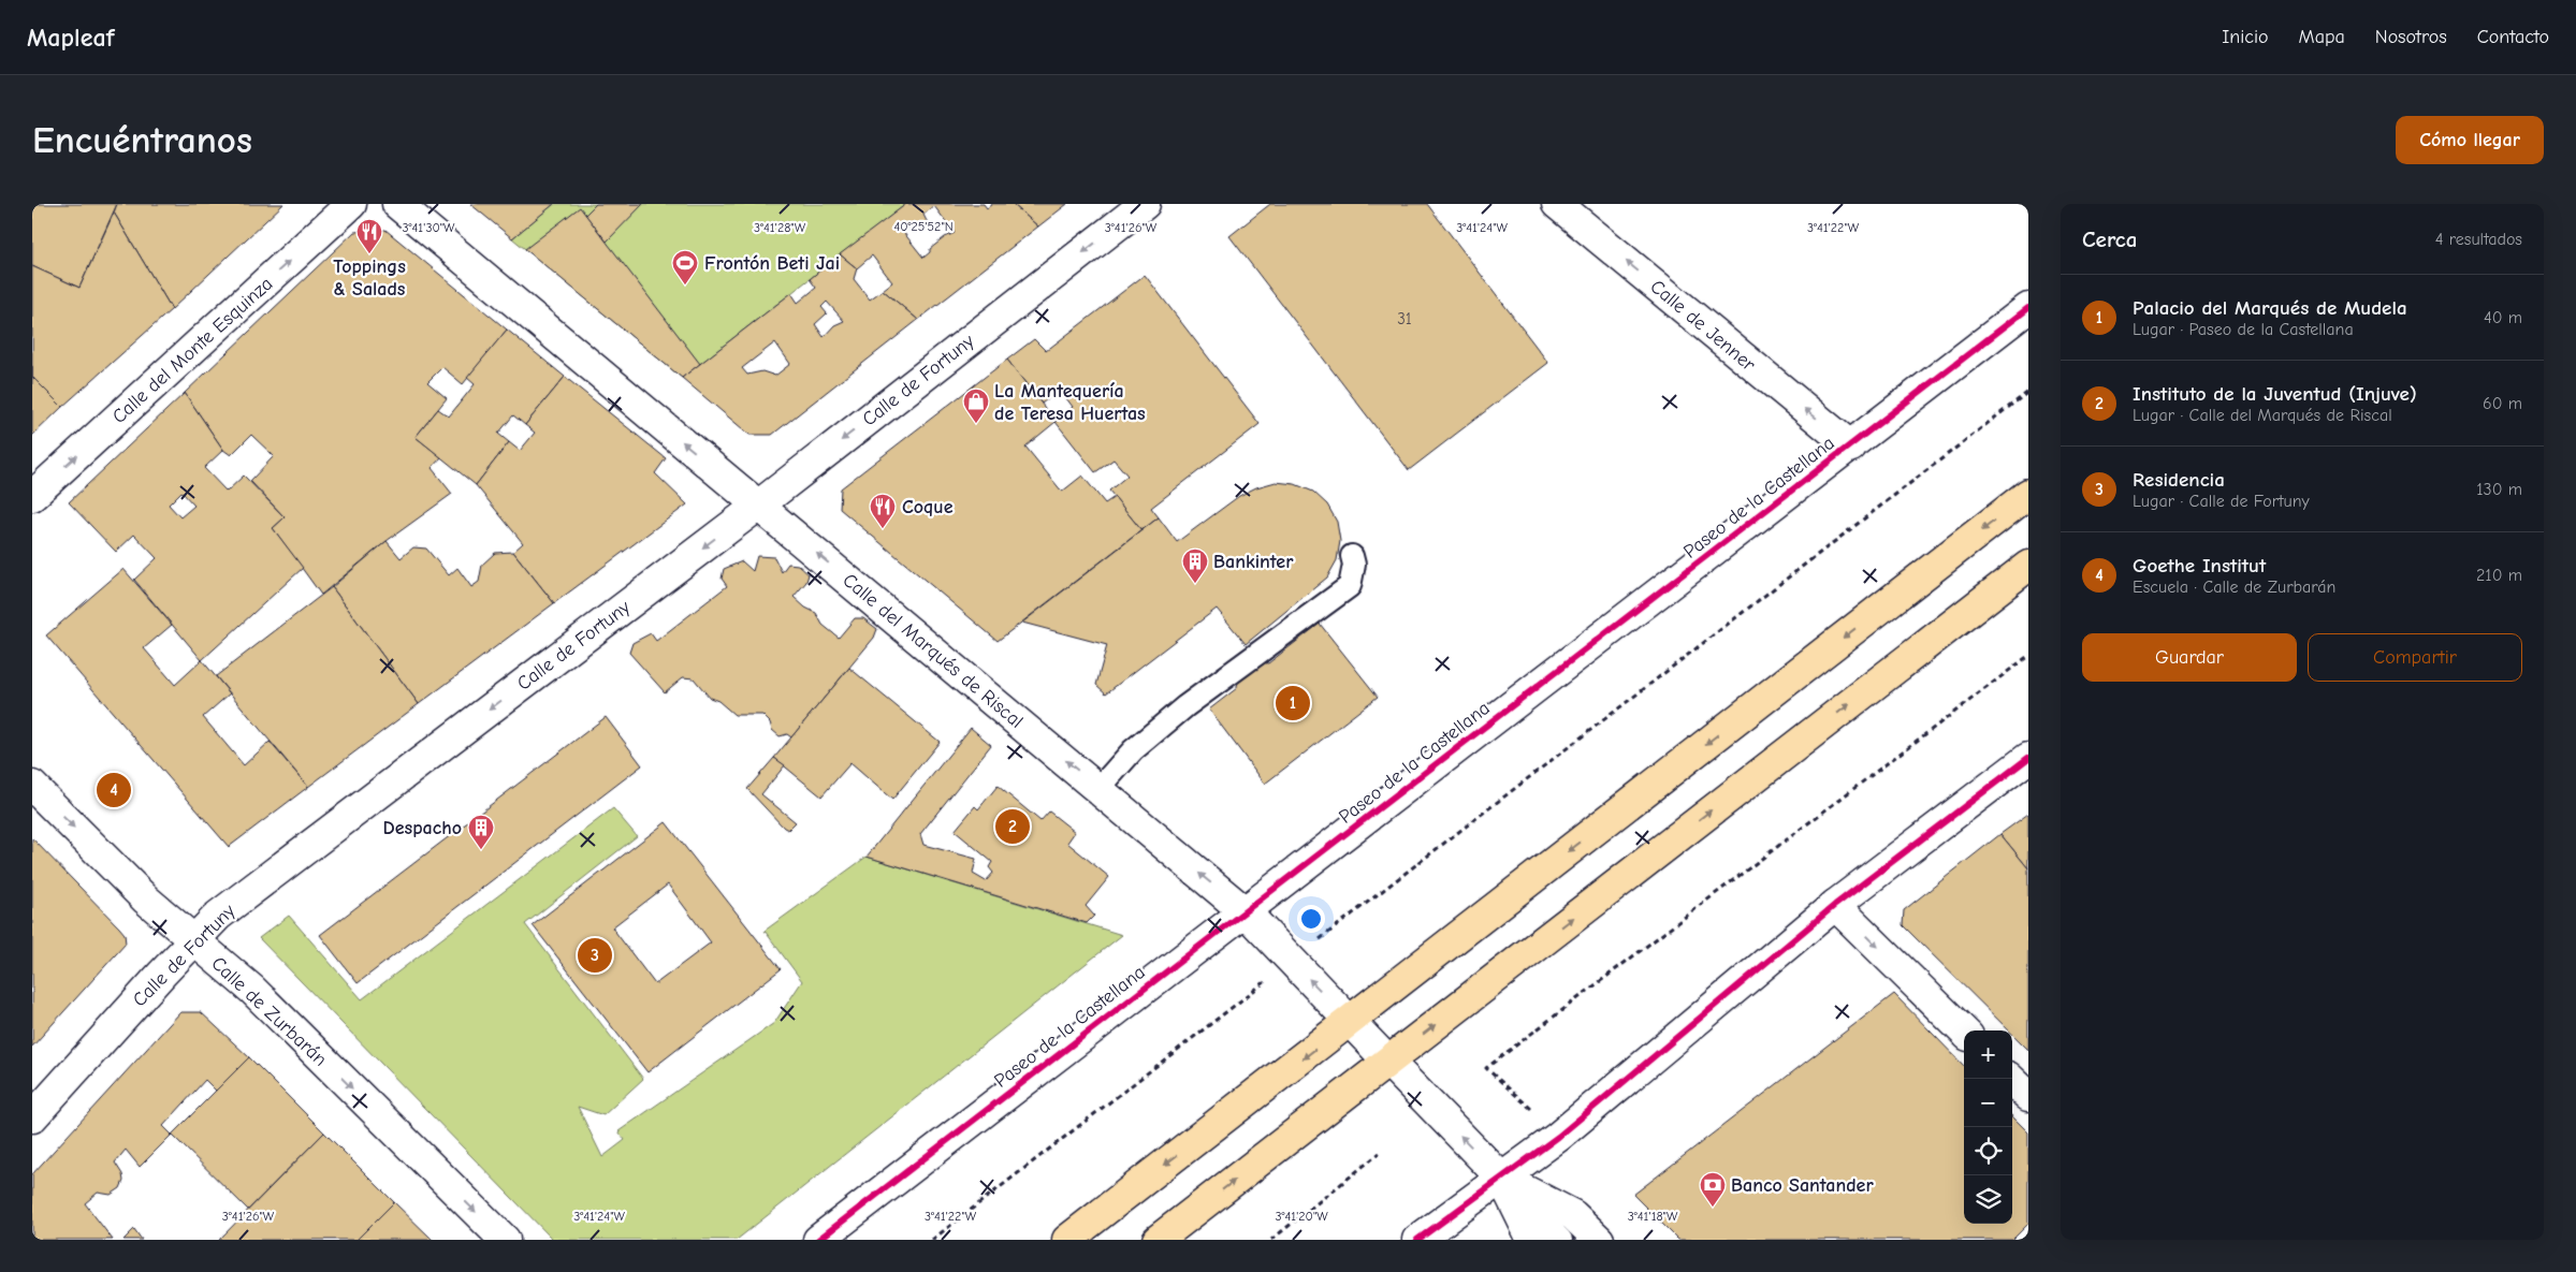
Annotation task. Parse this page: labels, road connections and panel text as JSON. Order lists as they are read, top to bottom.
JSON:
{
  "streets": {
    "street": [
      "Calle de Jenner",
      "Calle del Monte Esquinza",
      "Calle de Fortuny",
      "Paseo de la Castellana",
      "Calle del Marqués de Riscal",
      "Calle de Zurbarán"
    ]
  },
  "crossings": [
    ["Calle de Jenner", "Paseo de la Castellana"],
    ["Calle de Fortuny", "Calle del Marqués de Riscal"],
    ["Calle de Fortuny", "Calle de Zurbarán"],
    ["Paseo de la Castellana", "Calle del Marqués de Riscal"]
  ],
  "one_way": [
    "Calle de Jenner",
    "Calle del Monte Esquinza",
    "Calle de Fortuny",
    "Calle del Marqués de Riscal",
    "Calle de Zurbarán"
  ],
  "places": {
    "restaurant": ["Toppings & Salads", "Coque"],
    "sports": ["Frontón Beti Jai"],
    "shop": ["La Mantequería de Teresa Huertas"],
    "building": ["Bankinter", "Despacho"],
    "bank": ["Banco Santander"]
  },
  "house_numbers": ["31"],
  "page": {
    "header": "Mapleaf",
    "nav": [
      "Inicio",
      "Mapa",
      "Nosotros",
      "Contacto"
    ],
    "buttons": [
      "Cómo llegar",
      ["Guardar", "Compartir"]
    ],
    "title": "Encuéntranos",
    "heading": ["Cerca", "4 resultados"],
    "list": [
      {
        "mark": "1",
        "name": "Palacio del Marqués de Mudela",
        "note": "Lugar · Paseo de la Castellana",
        "value": "40 m"
      },
      {
        "mark": "2",
        "name": "Instituto de la Juventud (Injuve)",
        "note": "Lugar · Calle del Marqués de Riscal",
        "value": "60 m"
      },
      {
        "mark": "3",
        "name": "Residencia",
        "note": "Lugar · Calle de Fortuny",
        "value": "130 m"
      },
      {
        "mark": "4",
        "name": "Goethe Institut",
        "note": "Escuela · Calle de Zurbarán",
        "value": "210 m"
      }
    ],
    "pins": [
      "1",
      "4",
      "2",
      "3"
    ],
    "map_buttons": ["+", "−"]
  },
  "coordinates": [
    "40°25'52\"N",
    "3°41'30\"W",
    "3°41'28\"W",
    "3°41'26\"W",
    "3°41'22\"W",
    "3°41'24\"W",
    "3°41'20\"W",
    "3°41'18\"W"
  ]
}
